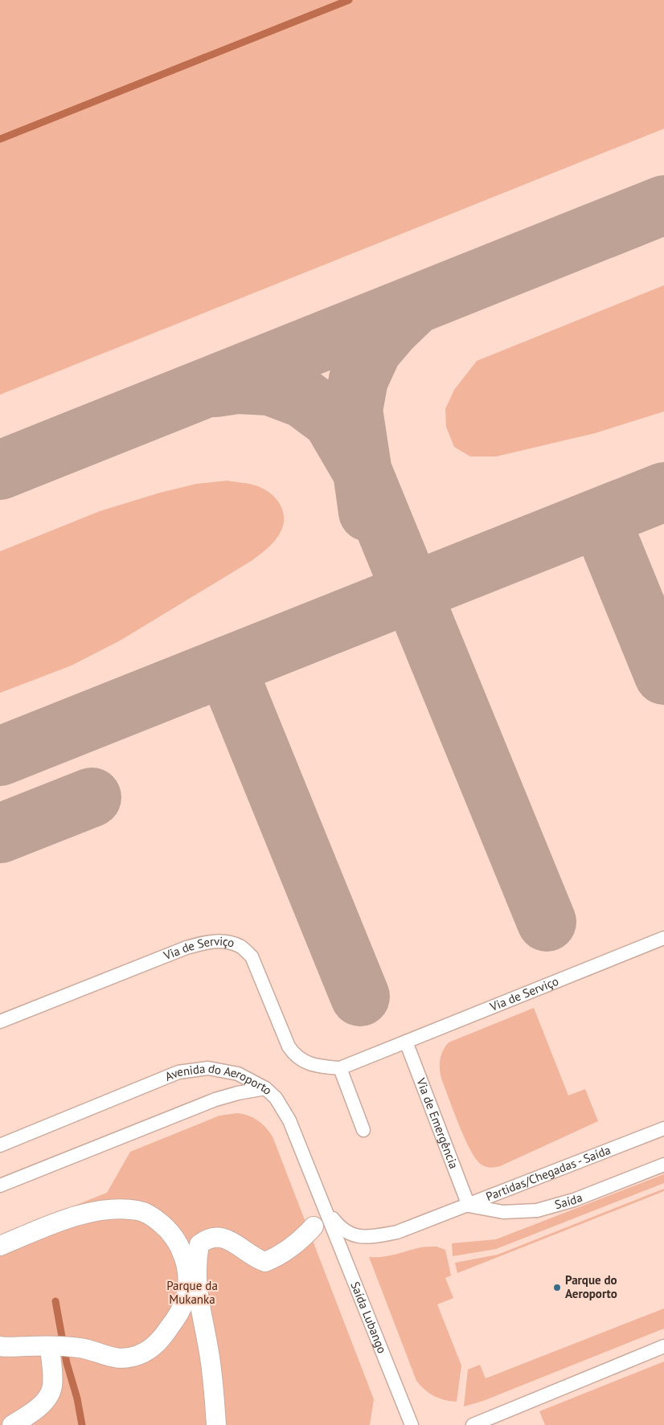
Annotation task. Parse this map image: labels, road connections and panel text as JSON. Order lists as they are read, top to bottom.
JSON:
{
  "streets": {
    "lane": [
      "Via de Serviço",
      "Avenida do Aeroporto",
      "Via de Emergência",
      "Partidas/Chegadas - Saída",
      "Saída",
      "Saída Lubango"
    ]
  },
  "crossings": [
    ["Via de Serviço", "Via de Emergência"],
    ["Avenida do Aeroporto", "Saída Lubango"],
    ["Via de Emergência", "Partidas/Chegadas - Saída"],
    ["Via de Emergência", "Saída"],
    ["Partidas/Chegadas - Saída", "Saída"],
    ["Partidas/Chegadas - Saída", "Saída Lubango"]
  ],
  "parks": ["Parque da Mukanka"],
  "places": ["Parque do Aeroporto"]
}
